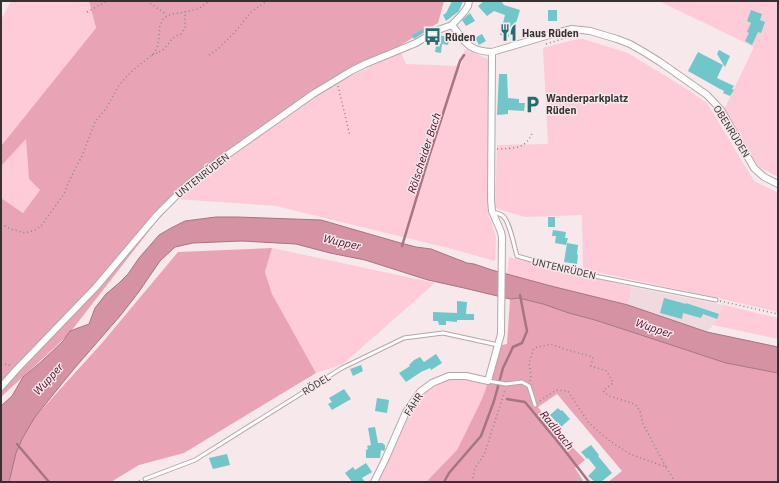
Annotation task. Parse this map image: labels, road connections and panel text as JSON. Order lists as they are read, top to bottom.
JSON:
{
  "streets": {
    "street": ["OBENRÜDEN", "UNTENRÜDEN", "FÄHR"],
    "lane": ["RÖDEL"]
  },
  "water": ["Rölscheider Bach", "Wupper", "Radlbach"],
  "places": {
    "restaurant": ["Haus Rüden"],
    "bus stop": ["Rüden"],
    "parking": ["Wanderparkplatz Rüden"]
  }
}
